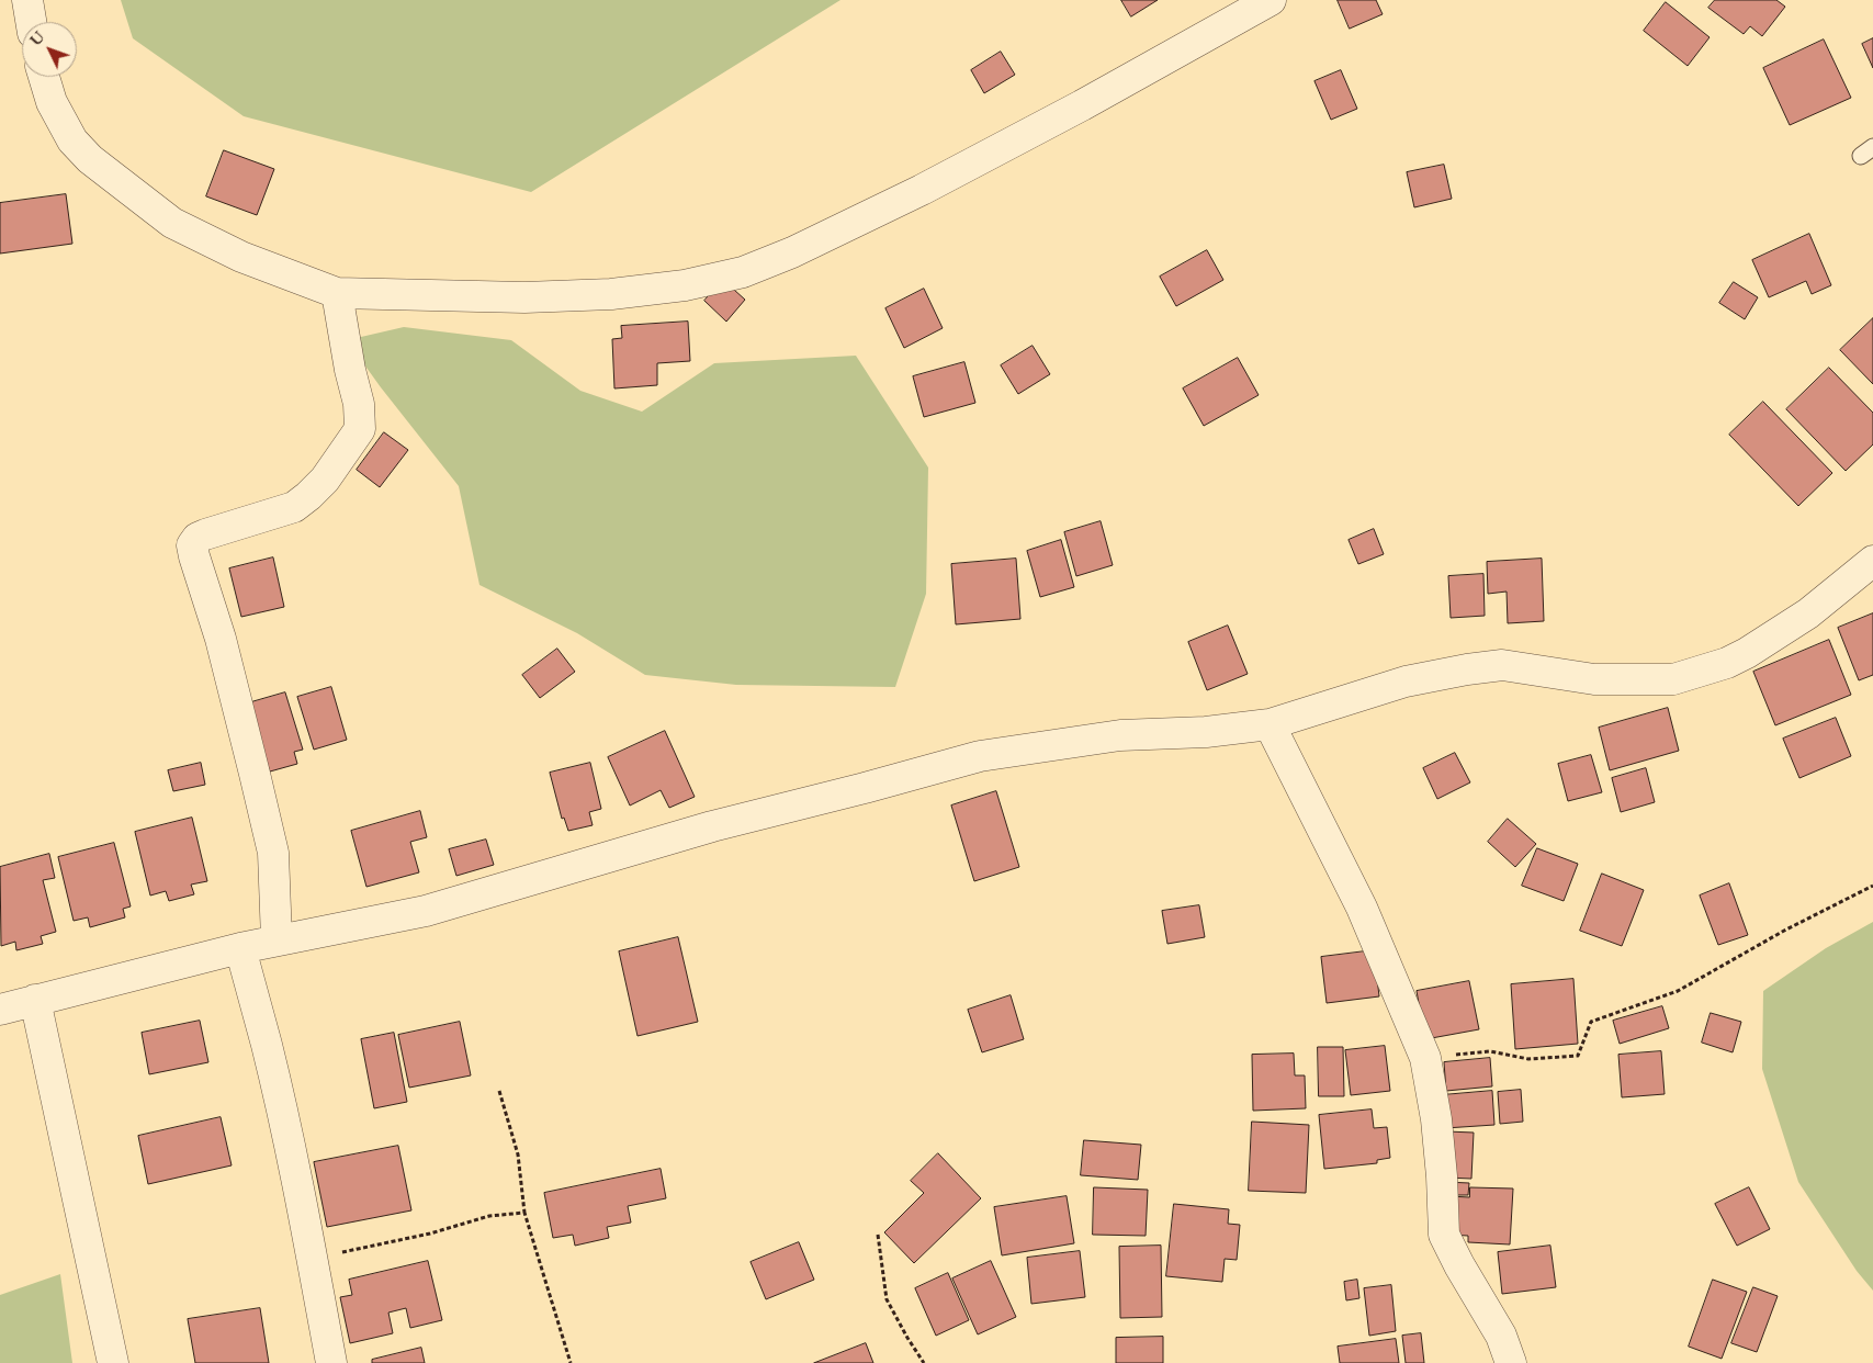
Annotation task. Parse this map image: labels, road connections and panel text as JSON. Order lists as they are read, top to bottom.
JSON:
{
  "north": "top left"
}
